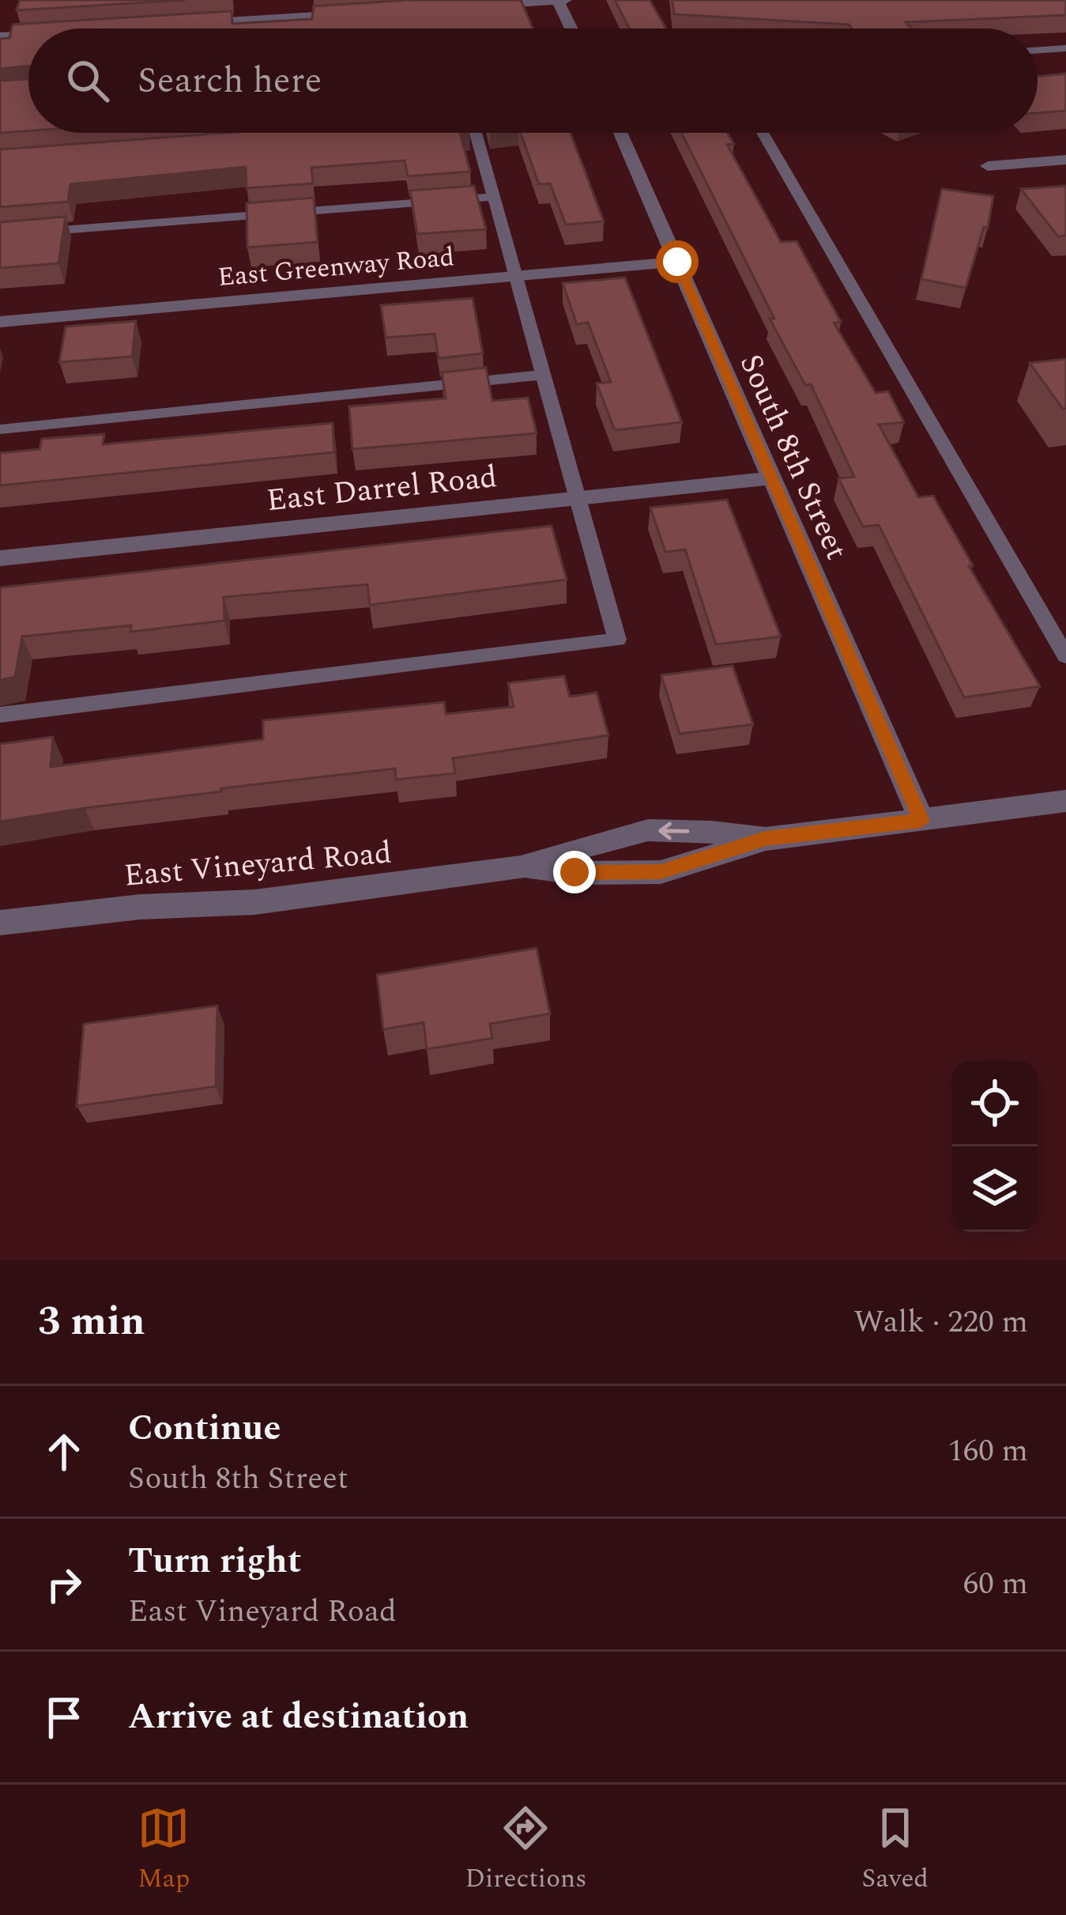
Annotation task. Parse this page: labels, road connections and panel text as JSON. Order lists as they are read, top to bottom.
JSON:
{
  "streets": {
    "street": [
      "East Greenway Road",
      "South 8th Street",
      "East Darrel Road",
      "East Vineyard Road"
    ]
  },
  "crossings": [
    ["East Greenway Road", "South 8th Street"],
    ["South 8th Street", "East Darrel Road"],
    ["South 8th Street", "East Vineyard Road"]
  ],
  "page": {
    "search": "Search here",
    "heading": ["3 min", "Walk · 220 m"],
    "list": [
      ["Continue", "South 8th Street", "160 m"],
      ["Turn right", "East Vineyard Road", "60 m"],
      "Arrive at destination"
    ],
    "nav": ["Map", "Directions", "Saved"]
  }
}
